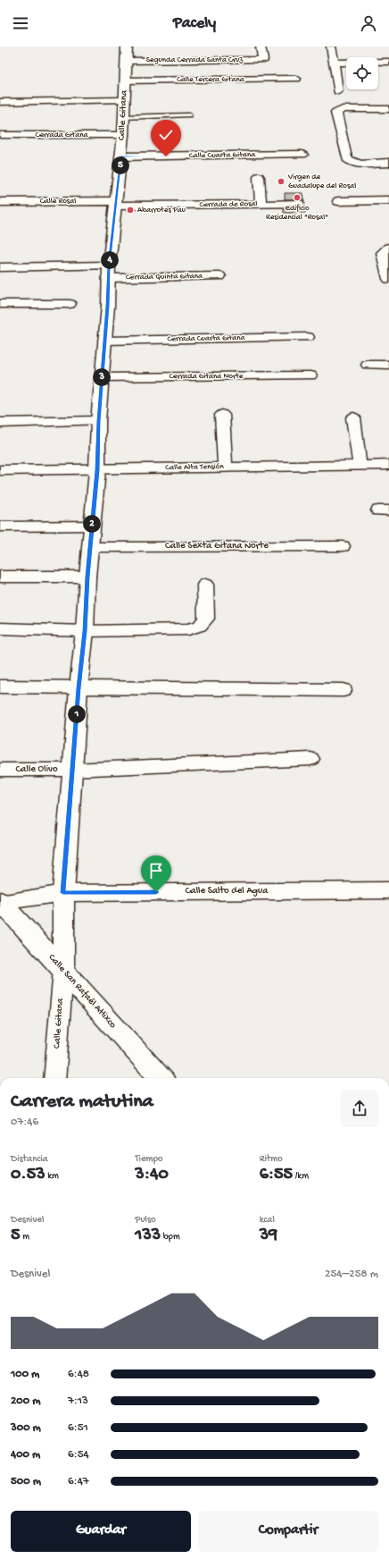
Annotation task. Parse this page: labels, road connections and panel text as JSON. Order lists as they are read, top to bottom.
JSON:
{
  "streets": {
    "street": [
      "Segunda Cerrada Santa Cruz",
      "Calle Tercera Gitana",
      "Calle Gitana",
      "Cerrada Gitana",
      "Calle Cuarta Gitana",
      "Calle Rosal",
      "Cerrada de Rosal",
      "Cerrada Quinta Gitana",
      "Cerrada Cuarta Gitana",
      "Cerrada Gitana Norte",
      "Calle Alta Tensión",
      "Calle Sexta Gitana Norte",
      "Calle Olivo",
      "Calle Salto del Agua",
      "Calle San Rafaél Atlixco"
    ]
  },
  "crossings": [
    ["Segunda Cerrada Santa Cruz", "Calle Gitana"],
    ["Calle Tercera Gitana", "Calle Gitana"],
    ["Calle Gitana", "Cerrada Gitana"],
    ["Calle Gitana", "Calle Cuarta Gitana"],
    ["Calle Gitana", "Calle Rosal"],
    ["Calle Gitana", "Cerrada de Rosal"],
    ["Calle Gitana", "Cerrada Quinta Gitana"],
    ["Calle Gitana", "Cerrada Cuarta Gitana"],
    ["Calle Gitana", "Cerrada Gitana Norte"],
    ["Calle Gitana", "Calle Alta Tensión"],
    ["Calle Gitana", "Calle Sexta Gitana Norte"],
    ["Calle Gitana", "Calle Olivo"],
    ["Calle Gitana", "Calle Salto del Agua"],
    ["Calle Gitana", "Calle San Rafaél Atlixco"],
    ["Calle Rosal", "Cerrada de Rosal"],
    ["Calle Salto del Agua", "Calle San Rafaél Atlixco"]
  ],
  "places": ["Virgen de Guadalupe del Rosal", "Edificio Residencial \"Rosal\"", "Abarrotes Pau"],
  "page": {
    "header": "Pacely",
    "pins": [
      "5",
      "4",
      "3",
      "2",
      "1"
    ],
    "heading": ["Carrera matutina", "07:46"],
    "stats": [
      ["Distancia", "0.53 km"],
      ["Tiempo", "3:40"],
      ["Ritmo", "6:55 /km"],
      ["Desnivel", "5 m"],
      ["Pulso", "133 bpm"],
      ["kcal", "39"]
    ],
    "chart": ["Desnivel", "254–258 m"],
    "list": [
      {
        "name": "100 m",
        "note": "6:48"
      },
      {
        "name": "200 m",
        "note": "7:13"
      },
      {
        "name": "300 m",
        "note": "6:51"
      },
      {
        "name": "400 m",
        "note": "6:54"
      },
      {
        "name": "500 m",
        "note": "6:47"
      }
    ],
    "buttons": ["Guardar", "Compartir"]
  }
}
